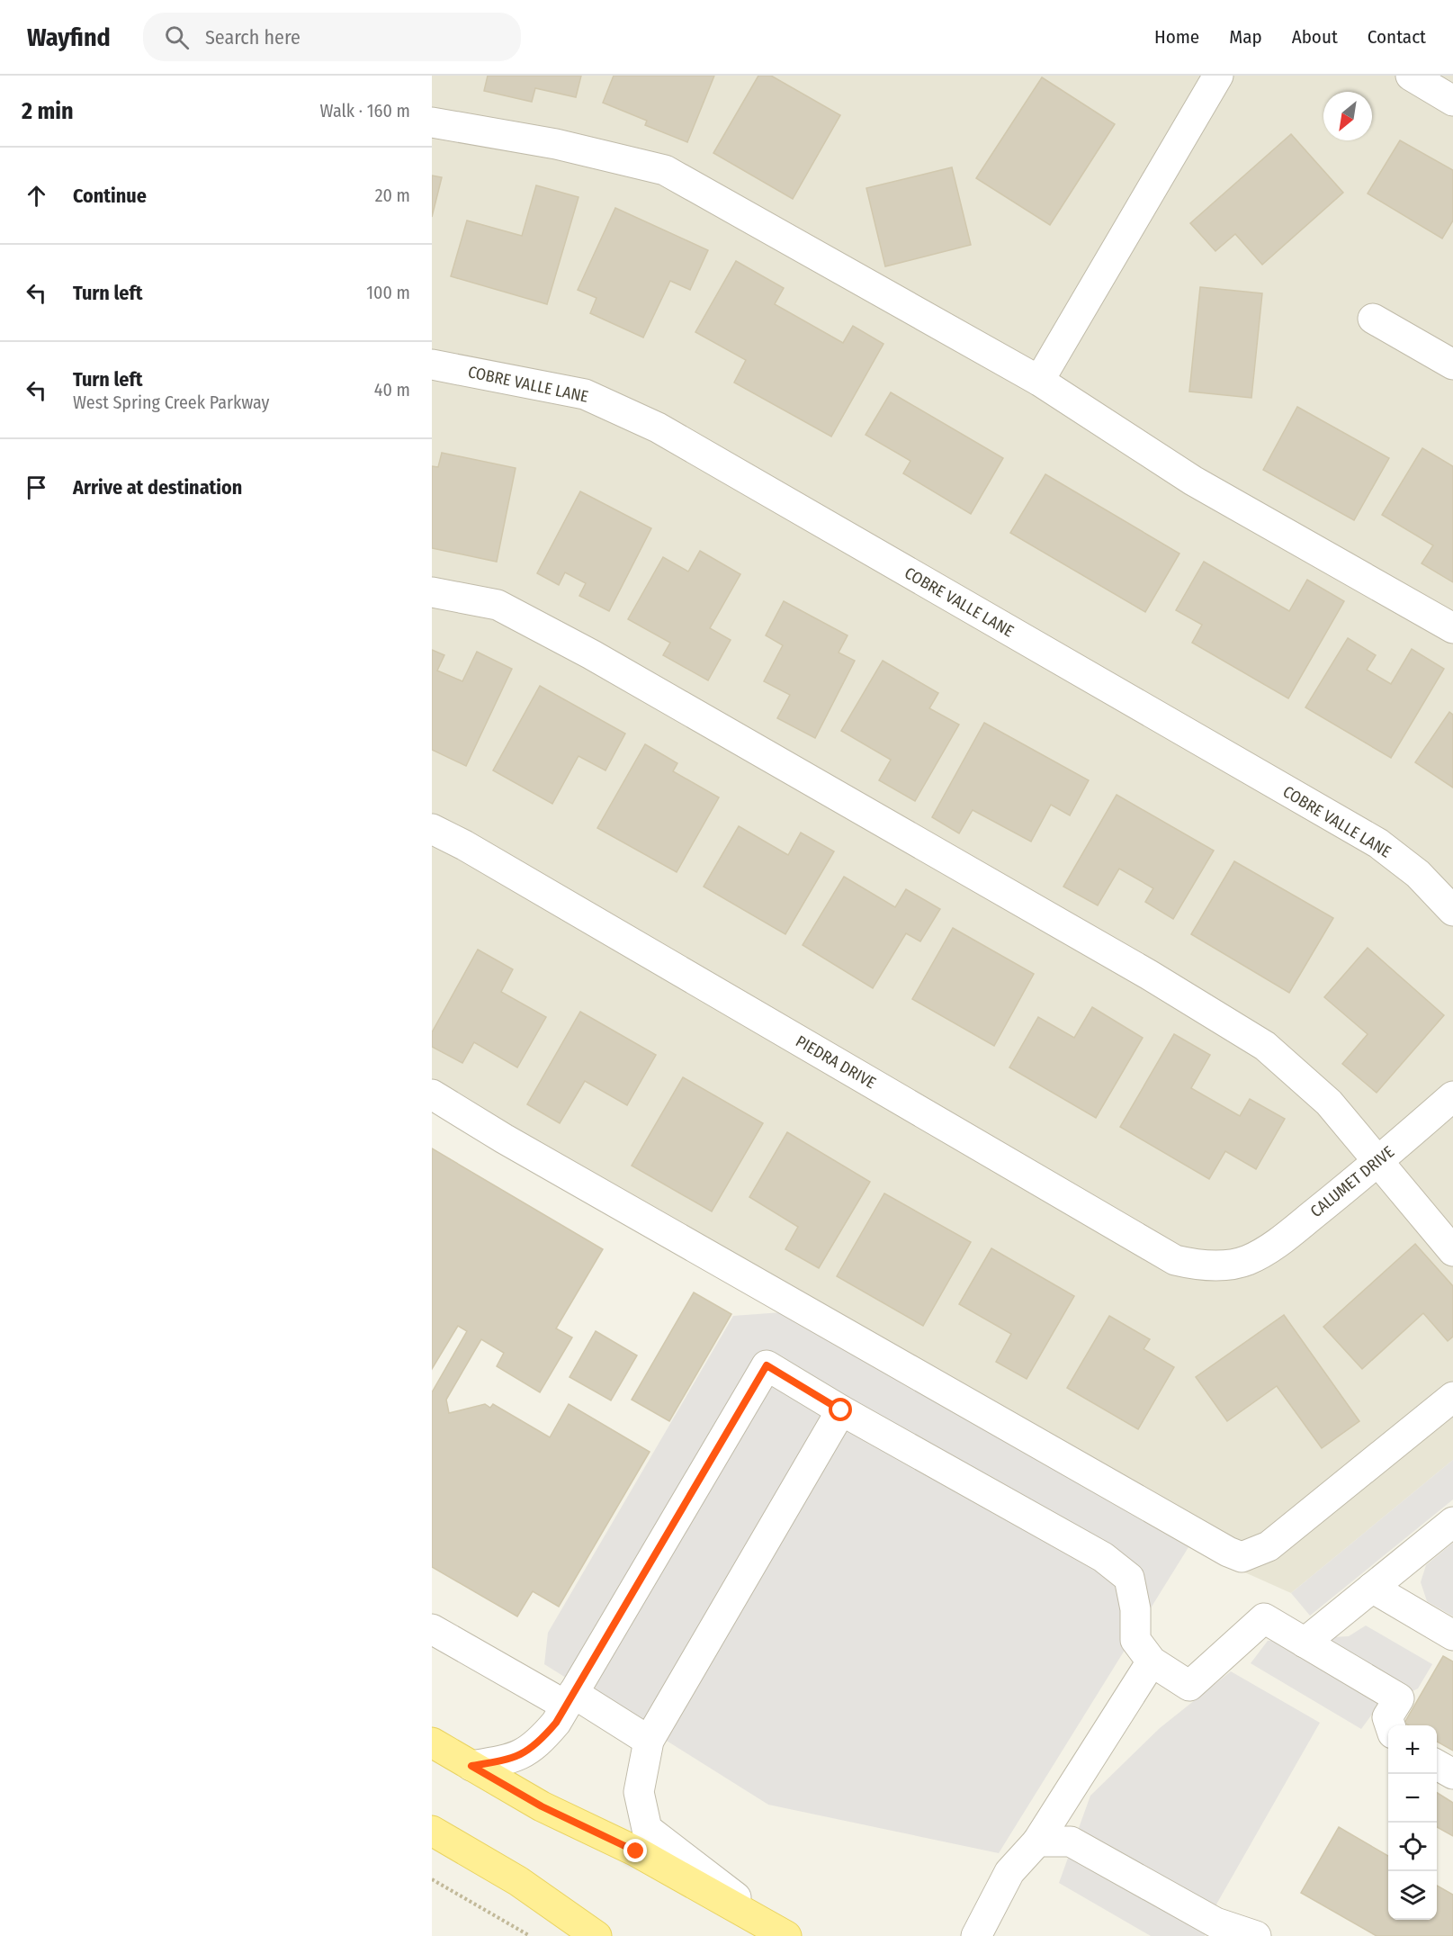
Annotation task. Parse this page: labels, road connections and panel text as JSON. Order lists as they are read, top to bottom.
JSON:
{
  "streets": {
    "street": ["COBRE VALLE LANE", "PIEDRA DRIVE", "CALUMET DRIVE"]
  },
  "crossings": [
    ["PIEDRA DRIVE", "CALUMET DRIVE"]
  ],
  "north": "bottom left",
  "page": {
    "header": "Wayfind",
    "search": "Search here",
    "nav": [
      "Home",
      "Map",
      "About",
      "Contact"
    ],
    "heading": ["2 min", "Walk · 160 m"],
    "list": [
      ["Continue", "20 m"],
      ["Turn left", "100 m"],
      ["Turn left", "West Spring Creek Parkway", "40 m"],
      "Arrive at destination"
    ],
    "map_buttons": ["+", "−"]
  }
}
